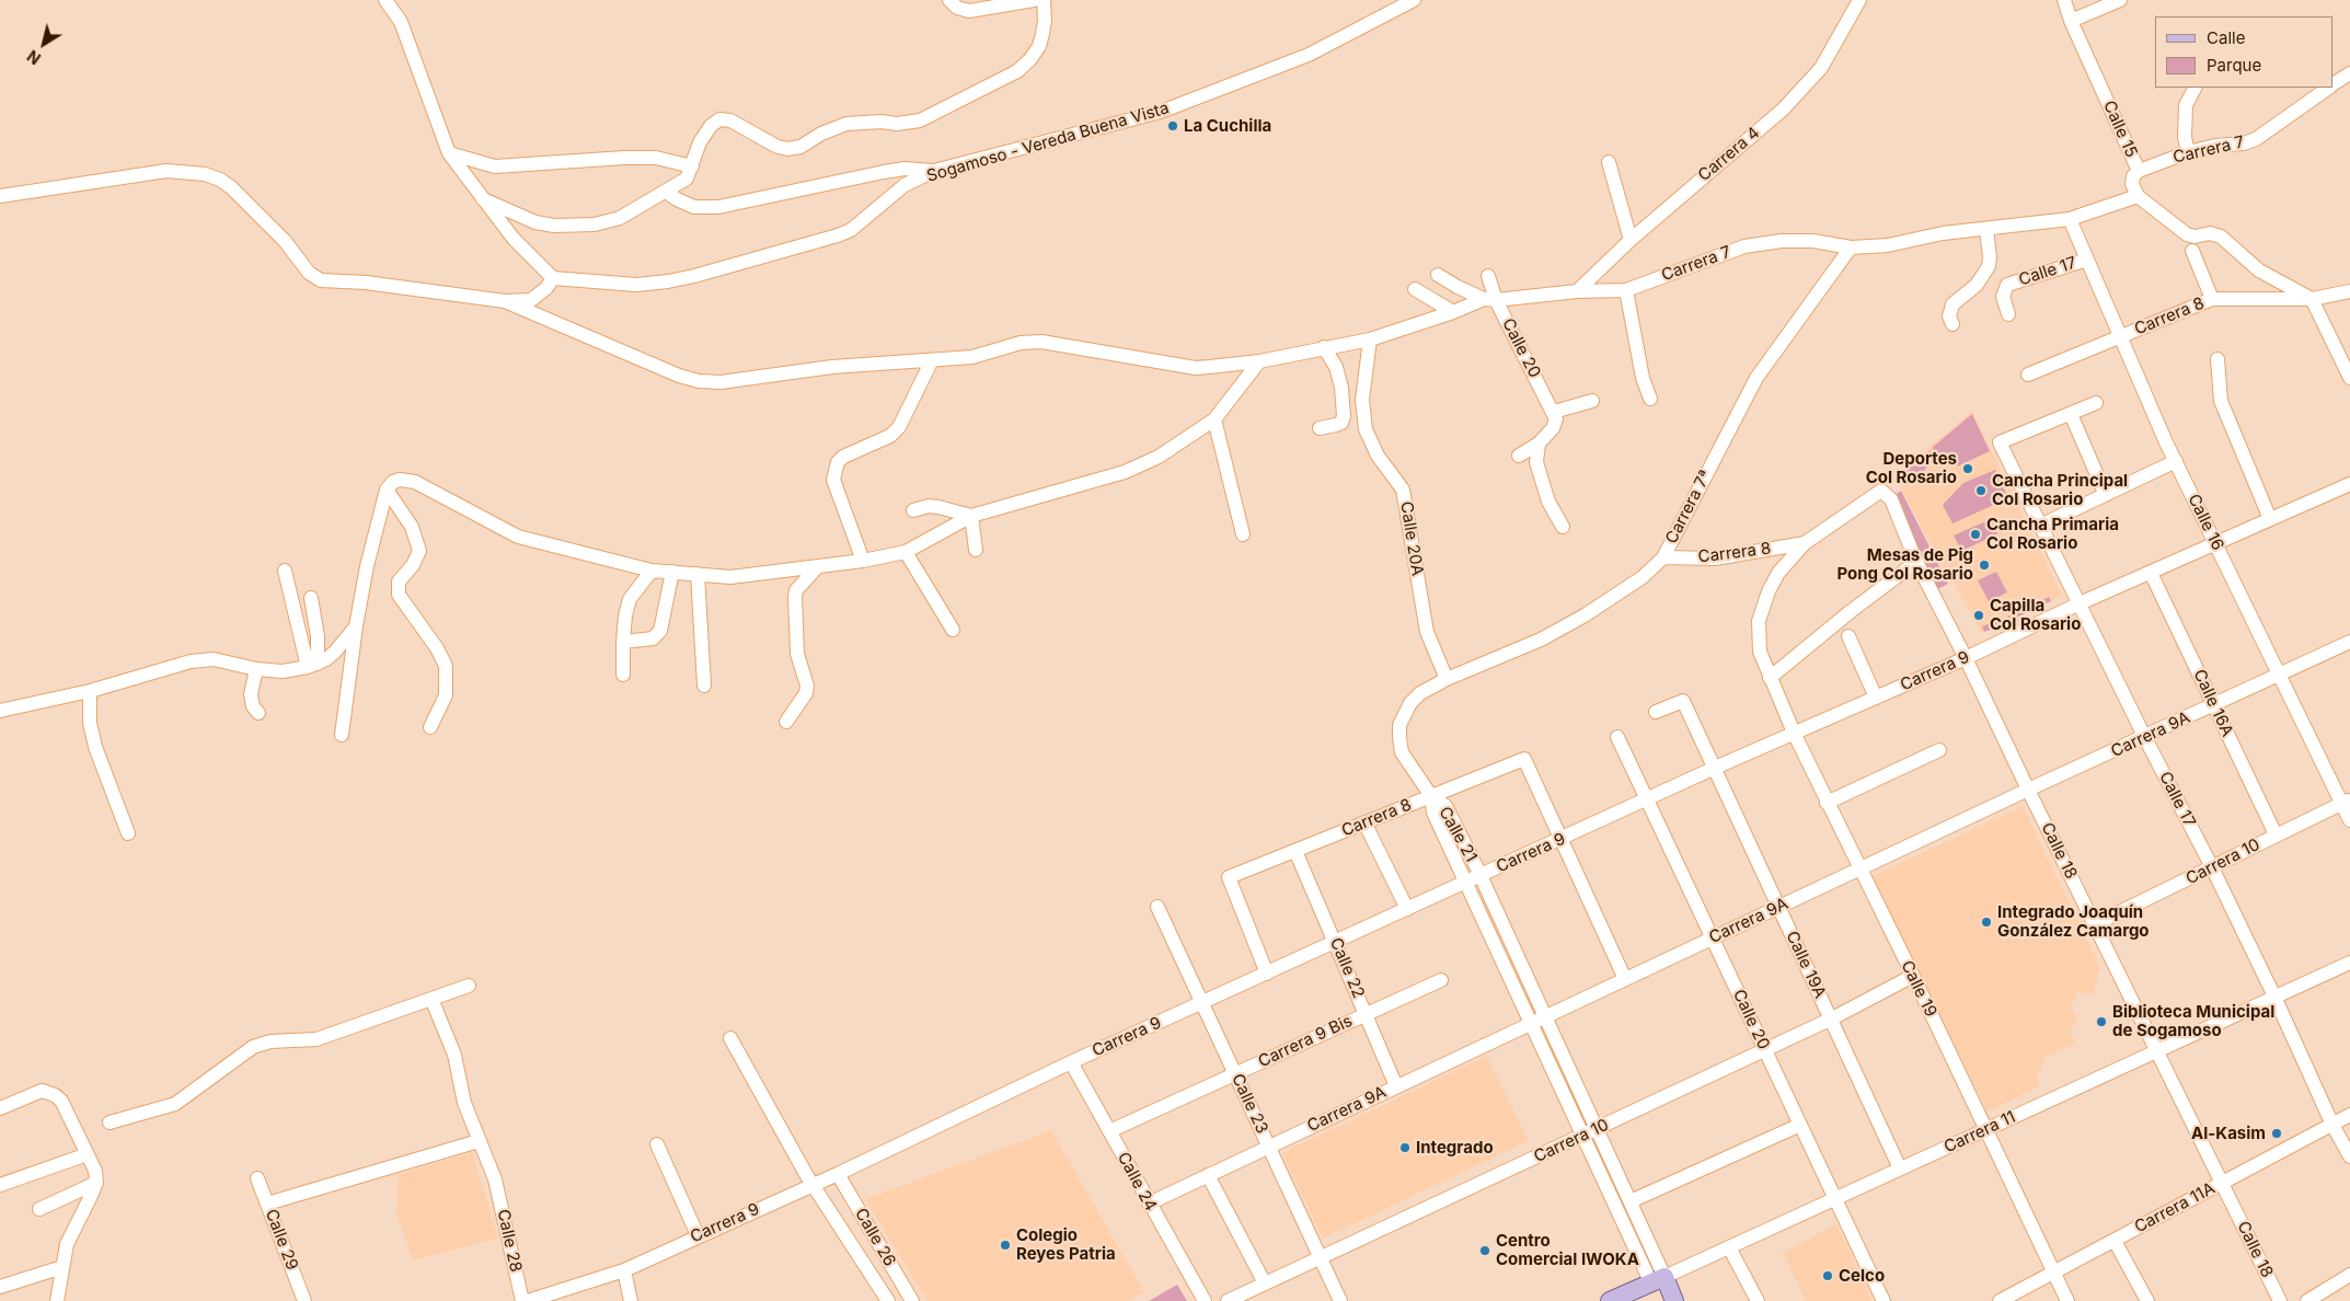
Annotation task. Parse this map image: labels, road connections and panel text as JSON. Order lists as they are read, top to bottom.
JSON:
{
  "streets": {
    "main road": ["Calle 21", "Carrera 11"],
    "street": [
      "Calle 15",
      "Sogamoso - Vereda Buena Vista",
      "Carrera 7",
      "Carrera 4",
      "Calle 17",
      "Carrera 8",
      "Calle 20",
      "Carrera 7ª",
      "Calle 16",
      "Calle 20A",
      "Carrera 9",
      "Calle 16A",
      "Carrera 9A",
      "Calle 18",
      "Carrera 10",
      "Calle 19A",
      "Calle 22",
      "Calle 19",
      "Carrera 9 Bis",
      "Calle 23",
      "Calle 24",
      "Carrera 11A",
      "Calle 26",
      "Calle 29",
      "Calle 28"
    ]
  },
  "crossings": [
    ["Calle 15", "Carrera 7"],
    ["Carrera 7", "Carrera 4"],
    ["Carrera 7", "Calle 20"],
    ["Carrera 7", "Carrera 7ª"],
    ["Carrera 7", "Calle 16"],
    ["Carrera 7", "Calle 20A"],
    ["Calle 17", "Calle 16"],
    ["Calle 17", "Carrera 9"],
    ["Calle 17", "Carrera 9A"],
    ["Calle 17", "Carrera 10"],
    ["Calle 17", "Carrera 11"],
    ["Calle 17", "Carrera 11A"],
    ["Carrera 8", "Carrera 7ª"],
    ["Carrera 8", "Calle 16"],
    ["Carrera 8", "Carrera 9"],
    ["Carrera 8", "Calle 21"],
    ["Carrera 8", "Calle 18"],
    ["Carrera 8", "Calle 22"],
    ["Carrera 8", "Calle 19"],
    ["Calle 20", "Carrera 9"],
    ["Calle 20", "Carrera 9A"],
    ["Calle 20", "Carrera 10"],
    ["Calle 20", "Carrera 11"],
    ["Carrera 7ª", "Calle 20A"],
    ["Carrera 7ª", "Calle 21"],
    ["Calle 16", "Carrera 9"],
    ["Calle 16", "Carrera 9A"],
    ["Calle 16", "Carrera 10"],
    ["Carrera 9", "Calle 16A"],
    ["Carrera 9", "Calle 21"],
    ["Carrera 9", "Calle 18"],
    ["Carrera 9", "Calle 19A"],
    ["Carrera 9", "Calle 22"],
    ["Carrera 9", "Calle 19"],
    ["Carrera 9", "Calle 23"],
    ["Carrera 9", "Calle 24"],
    ["Carrera 9", "Calle 26"],
    ["Calle 16A", "Carrera 9A"],
    ["Calle 16A", "Carrera 10"],
    ["Carrera 9A", "Calle 21"],
    ["Carrera 9A", "Calle 18"],
    ["Carrera 9A", "Calle 19A"],
    ["Carrera 9A", "Calle 22"],
    ["Carrera 9A", "Calle 19"],
    ["Carrera 9A", "Calle 23"],
    ["Carrera 9A", "Calle 24"],
    ["Calle 21", "Carrera 10"],
    ["Calle 21", "Carrera 11"],
    ["Calle 18", "Carrera 10"],
    ["Calle 18", "Carrera 11"],
    ["Calle 18", "Carrera 11A"],
    ["Carrera 10", "Calle 19A"],
    ["Carrera 10", "Calle 19"],
    ["Carrera 10", "Calle 23"],
    ["Calle 19A", "Carrera 11"],
    ["Calle 22", "Carrera 9 Bis"],
    ["Calle 19", "Carrera 11"],
    ["Calle 19", "Carrera 11A"],
    ["Carrera 9 Bis", "Calle 23"],
    ["Carrera 9 Bis", "Calle 24"]
  ],
  "places": [
    "La Cuchilla",
    "Deportes Col Rosario",
    "Cancha Principal Col Rosario",
    "Cancha Primaria Col Rosario",
    "Mesas de Pig Pong Col Rosario",
    "Capilla Col Rosario",
    "Integrado Joaquín González Camargo",
    "Biblioteca Municipal de Sogamoso",
    "Al-Kasim",
    "Integrado",
    "Colegio Reyes Patria",
    "Centro Comercial IWOKA",
    "Celco"
  ],
  "legend": ["Calle", "Parque"],
  "north": "bottom left"
}
